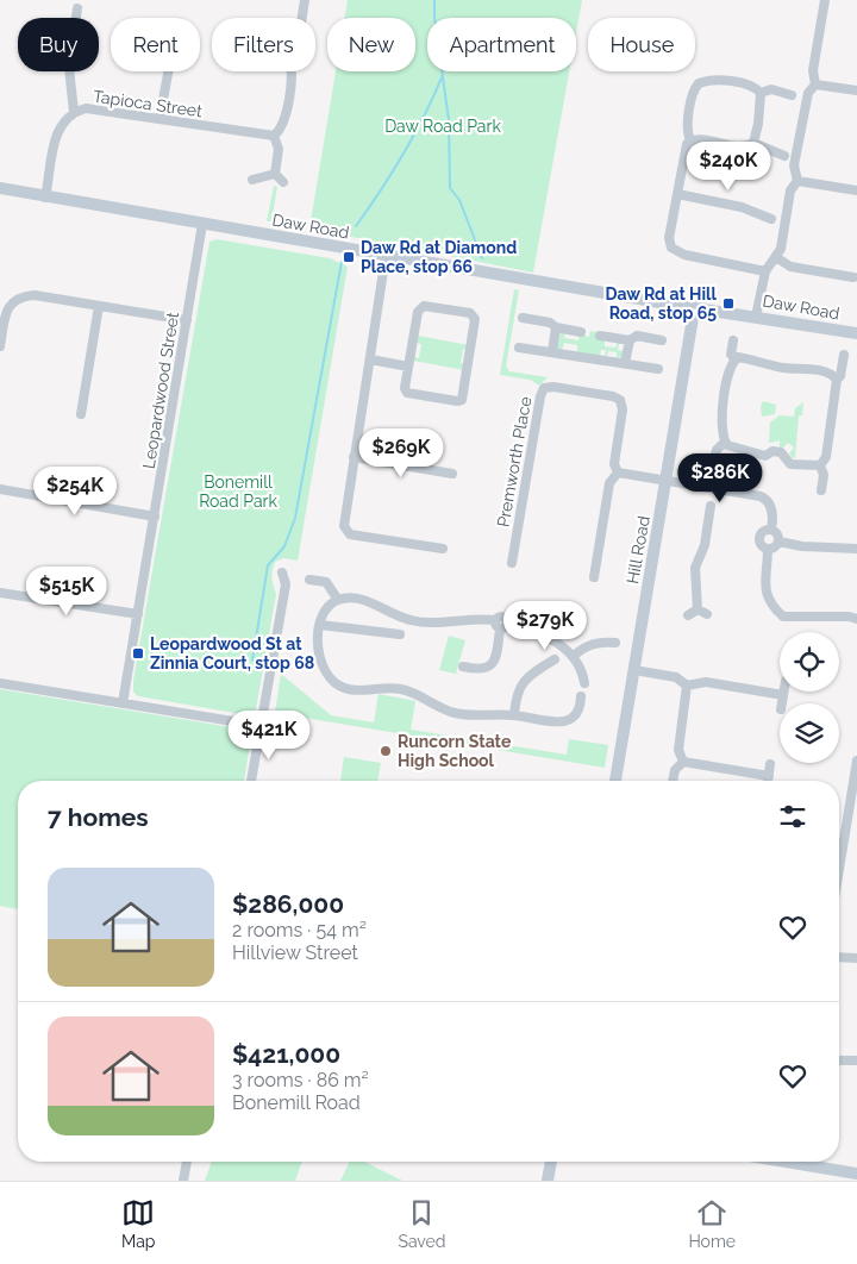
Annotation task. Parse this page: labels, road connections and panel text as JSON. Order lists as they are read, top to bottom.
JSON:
{
  "streets": {
    "street": [
      "Tapioca Street",
      "Daw Road",
      "Leopardwood Street",
      "Premworth Place",
      "Hill Road"
    ]
  },
  "crossings": [
    ["Tapioca Street", "Daw Road"],
    ["Daw Road", "Leopardwood Street"],
    ["Daw Road", "Hill Road"]
  ],
  "parks": ["Daw Road Park", "Bonemill Road Park"],
  "places": {
    "transit": ["Daw Rd at Diamond Place, stop 66", "Daw Rd at Hill Road, stop 65", "Leopardwood St at Zinnia Court, stop 68"],
    "other": ["Runcorn State High School"]
  },
  "page": {
    "chip": [
      "Buy",
      "Rent",
      "Filters",
      "New",
      "Apartment",
      "House"
    ],
    "price": [
      "$240K",
      "$269K",
      "$286K",
      "$254K",
      "$515K",
      "$279K",
      "$421K"
    ],
    "heading": "7 homes",
    "list": [
      {
        "name": "$286,000",
        "note": "2 rooms · 54 m² · Hillview Street"
      },
      {
        "name": "$421,000",
        "note": "3 rooms · 86 m² · Bonemill Road"
      }
    ],
    "tabs": ["Map", "Saved", "Home"]
  }
}
